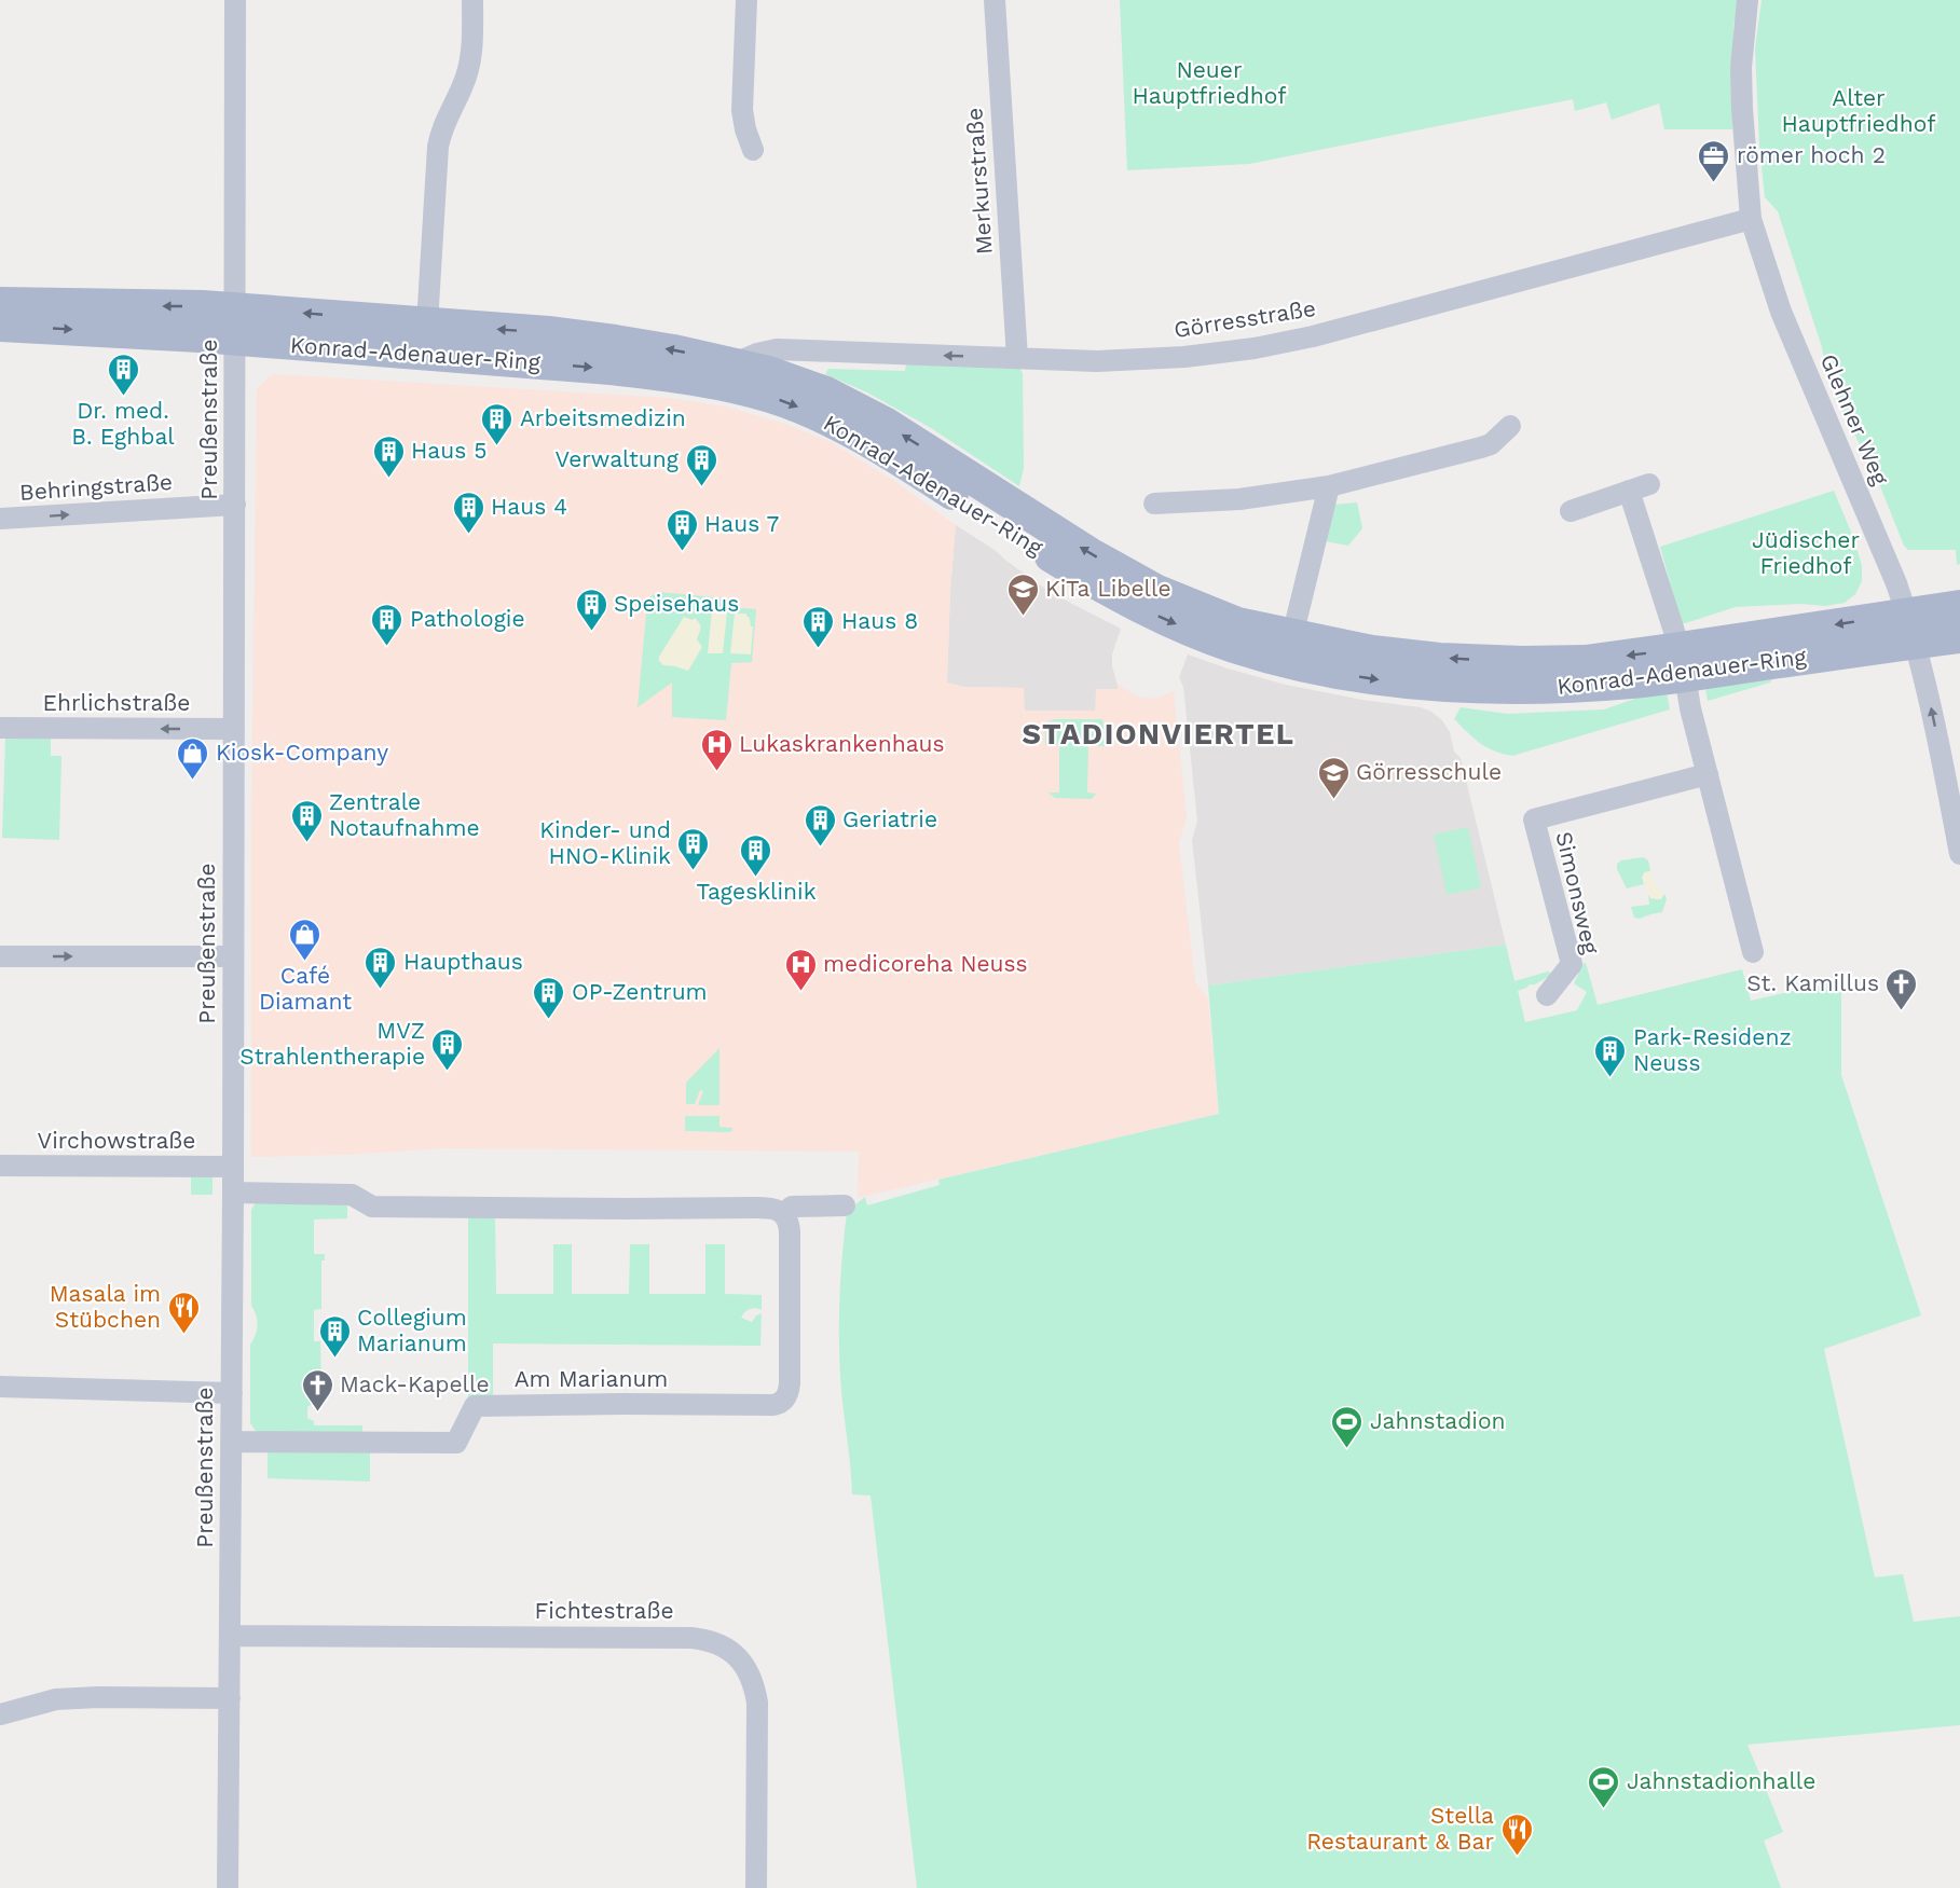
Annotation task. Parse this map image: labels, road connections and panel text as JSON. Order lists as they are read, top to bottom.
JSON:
{
  "streets": {
    "main road": ["Konrad-Adenauer-Ring"],
    "street": [
      "Merkurstraße",
      "Görresstraße",
      "Preußenstraße",
      "Glehner Weg",
      "Behringstraße",
      "Ehrlichstraße",
      "Simonsweg",
      "Virchowstraße",
      "Am Marianum",
      "Fichtestraße"
    ]
  },
  "crossings": [
    ["Merkurstraße", "Görresstraße"],
    ["Görresstraße", "Konrad-Adenauer-Ring"],
    ["Görresstraße", "Glehner Weg"],
    ["Konrad-Adenauer-Ring", "Preußenstraße"],
    ["Konrad-Adenauer-Ring", "Glehner Weg"],
    ["Preußenstraße", "Behringstraße"],
    ["Preußenstraße", "Ehrlichstraße"],
    ["Preußenstraße", "Virchowstraße"],
    ["Preußenstraße", "Am Marianum"],
    ["Preußenstraße", "Fichtestraße"]
  ],
  "one_way": ["Behringstraße", "Ehrlichstraße"],
  "districts": ["STADIONVIERTEL"],
  "parks": ["Neuer Hauptfriedhof", "Alter Hauptfriedhof", "Jüdischer Friedhof"],
  "places": {
    "office": ["römer hoch 2"],
    "building": [
      "Dr. med. B. Eghbal",
      "Arbeitsmedizin",
      "Haus 5",
      "Verwaltung",
      "Haus 4",
      "Haus 7",
      "Speisehaus",
      "Pathologie",
      "Haus 8",
      "Zentrale Notaufnahme",
      "Geriatrie",
      "Kinder- und HNO-Klinik",
      "Tagesklinik",
      "Haupthaus",
      "OP-Zentrum",
      "MVZ Strahlentherapie",
      "Park-Residenz Neuss",
      "Collegium Marianum"
    ],
    "school or university": ["KiTa Libelle", "Görresschule"],
    "hospital": ["Lukaskrankenhaus", "medicoreha Neuss"],
    "shop": ["Kiosk-Company", "Café Diamant"],
    "church": ["St. Kamillus", "Mack-Kapelle"],
    "restaurant": ["Masala im Stübchen", "Stella Restaurant & Bar"],
    "sports": ["Jahnstadion", "Jahnstadionhalle"]
  }
}
